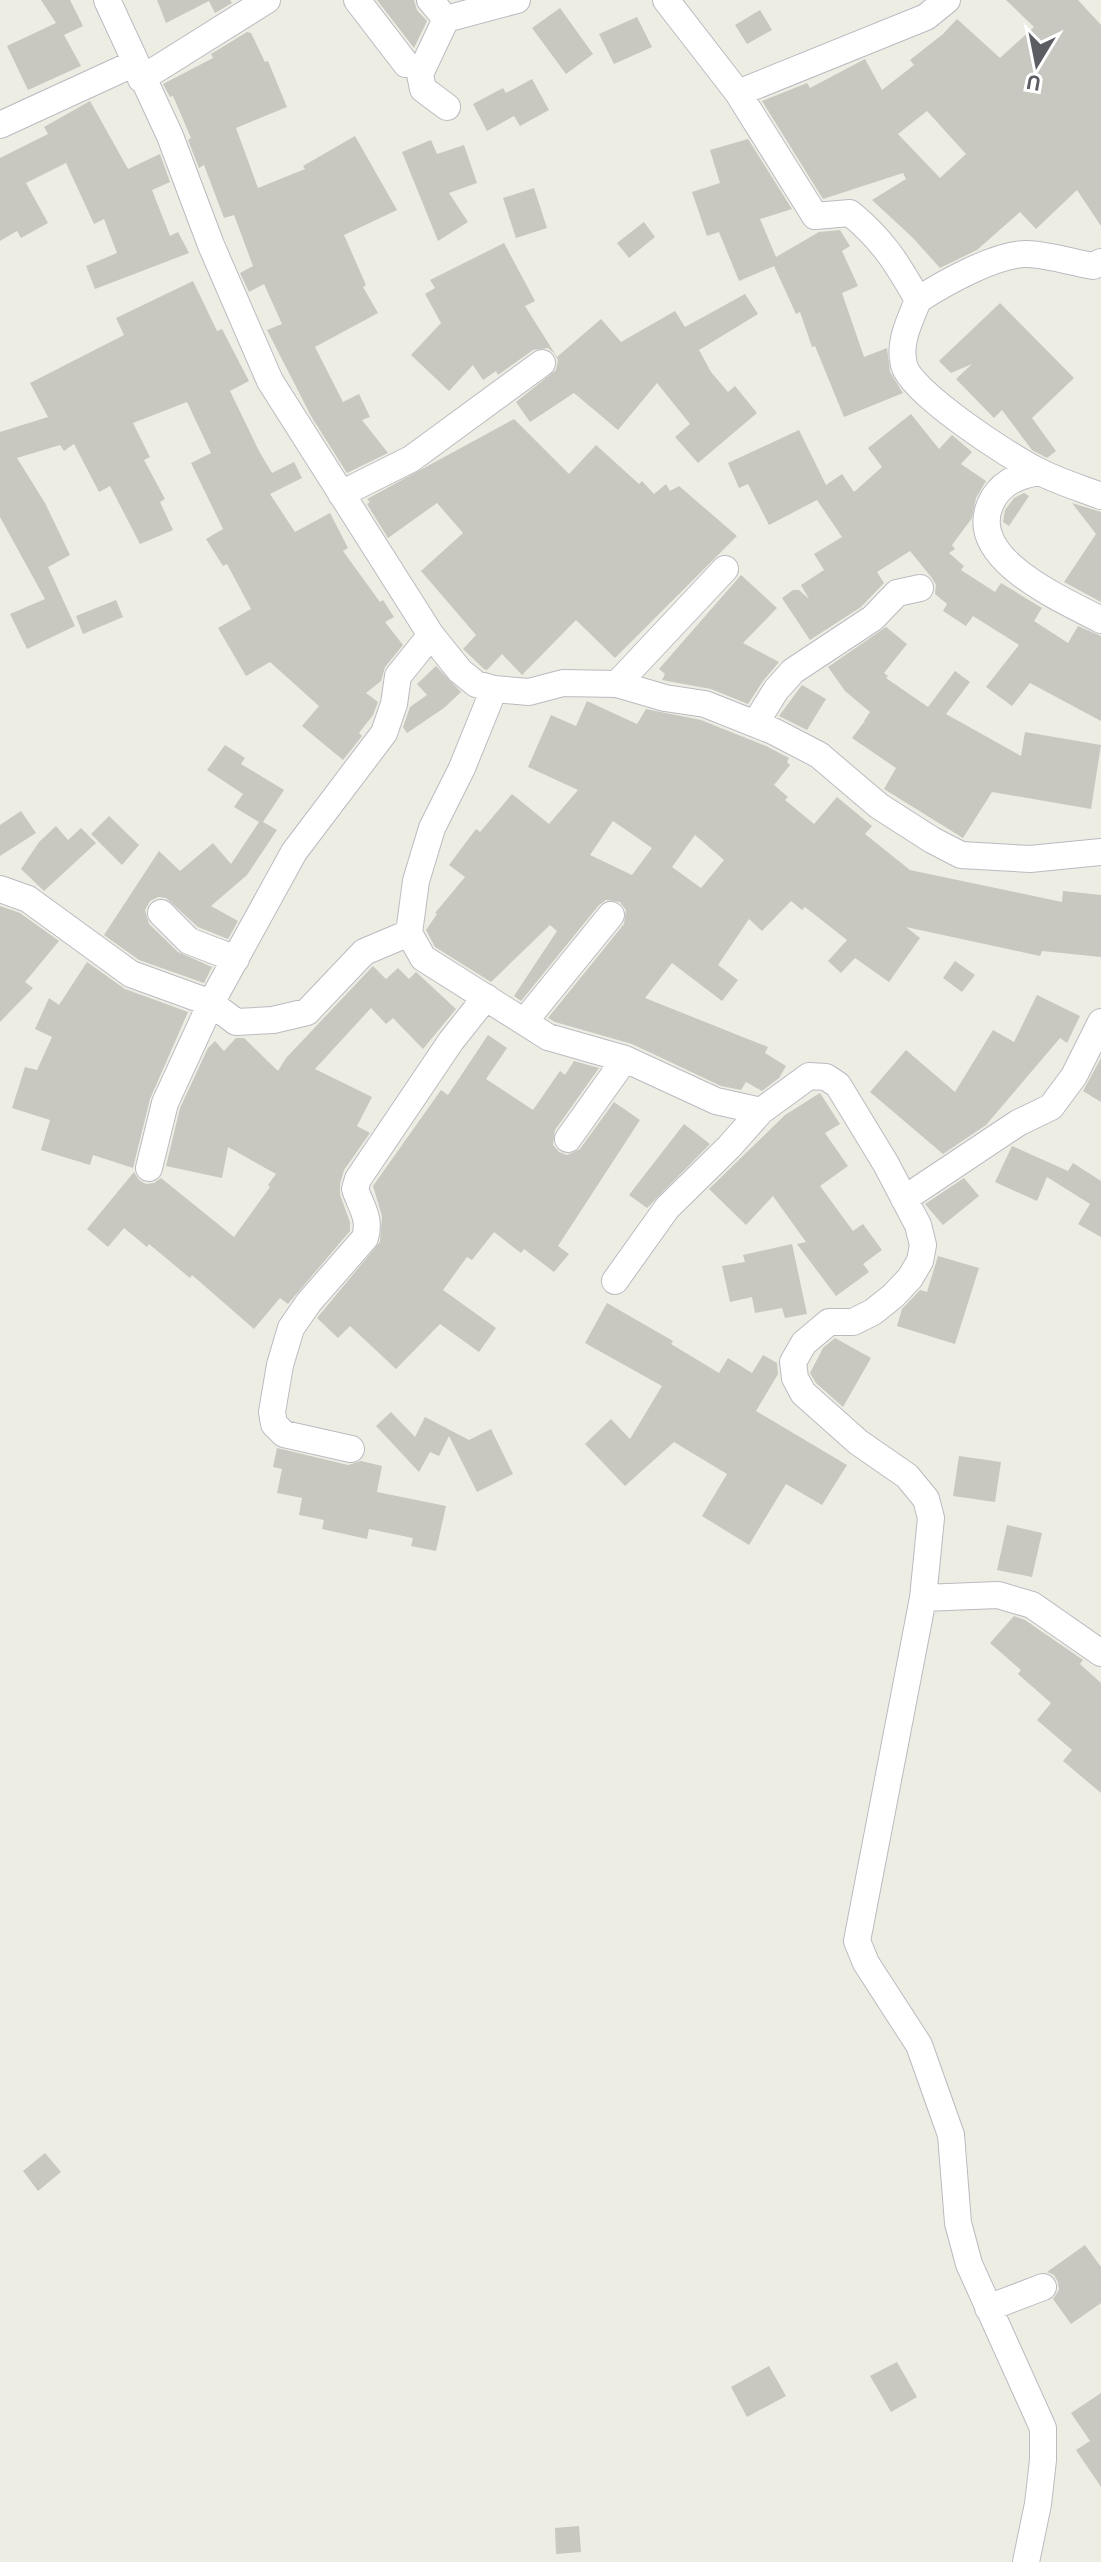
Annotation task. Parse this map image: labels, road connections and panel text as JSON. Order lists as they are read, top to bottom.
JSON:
{
  "north": "bottom"
}
